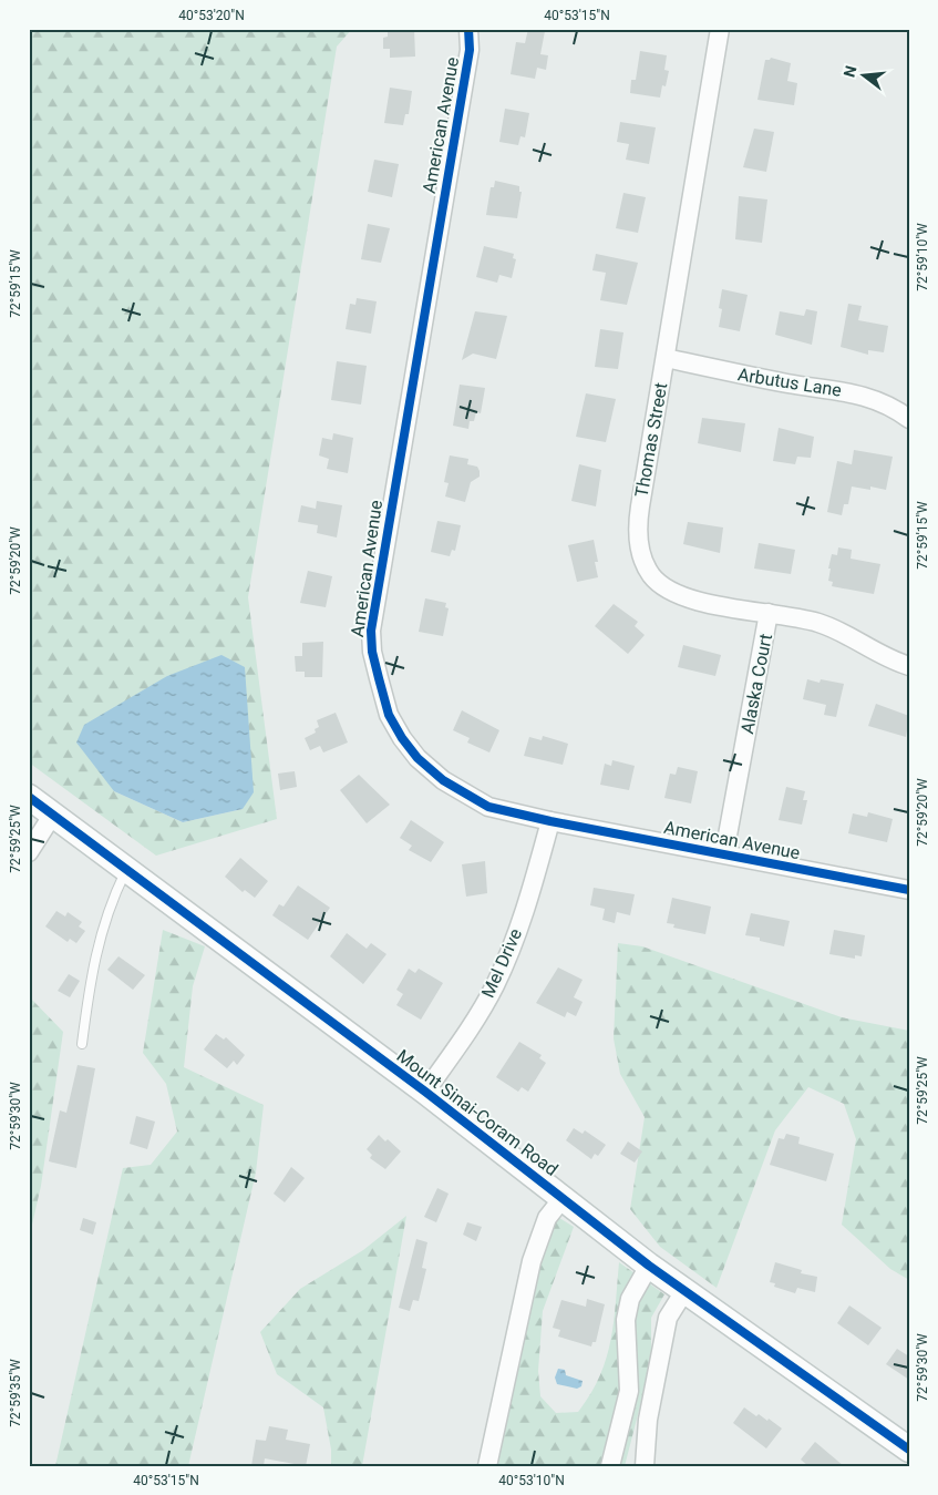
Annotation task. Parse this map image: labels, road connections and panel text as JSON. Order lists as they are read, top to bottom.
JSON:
{
  "streets": {
    "main road": ["Mount Sinai-Coram Road"],
    "street": [
      "American Avenue",
      "Arbutus Lane",
      "Thomas Street",
      "Alaska Court",
      "Mel Drive"
    ]
  },
  "crossings": [
    ["American Avenue", "Alaska Court"],
    ["American Avenue", "Mel Drive"],
    ["Arbutus Lane", "Thomas Street"],
    ["Thomas Street", "Alaska Court"],
    ["Mel Drive", "Mount Sinai-Coram Road"]
  ],
  "north": "left",
  "coordinates": [
    "40°53'20\"N",
    "40°53'15\"N",
    "72°59'10\"W",
    "72°59'15\"W",
    "72°59'20\"W",
    "72°59'25\"W",
    "72°59'30\"W",
    "72°59'35\"W",
    "40°53'10\"N"
  ]
}
